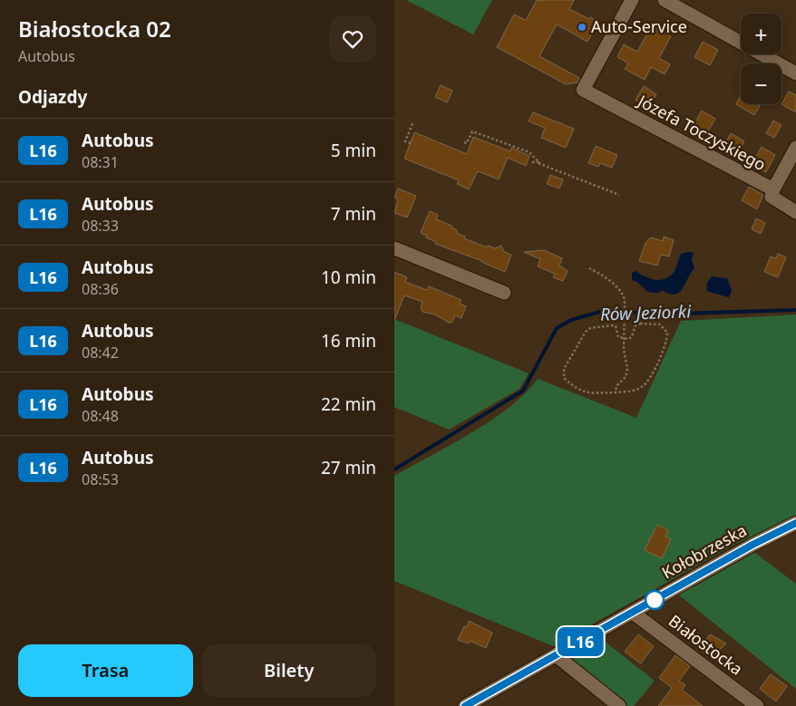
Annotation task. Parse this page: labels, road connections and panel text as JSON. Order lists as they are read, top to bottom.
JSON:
{
  "streets": {
    "street": ["Józefa Toczyskiego", "Kołobrzeska", "Białostocka"]
  },
  "crossings": [
    ["Kołobrzeska", "Białostocka"]
  ],
  "water": ["Rów Jeziorki"],
  "places": ["Auto-Service"],
  "lines": ["bus line L16"],
  "page": {
    "heading": [
      ["Białostocka 02", "Autobus"],
      "Odjazdy"
    ],
    "on_map": "L16",
    "map_buttons": ["+", "−"],
    "list": [
      {
        "mark": "L16",
        "name": "Autobus",
        "note": "08:31",
        "value": "5 min"
      },
      {
        "mark": "L16",
        "name": "Autobus",
        "note": "08:33",
        "value": "7 min"
      },
      {
        "mark": "L16",
        "name": "Autobus",
        "note": "08:36",
        "value": "10 min"
      },
      {
        "mark": "L16",
        "name": "Autobus",
        "note": "08:42",
        "value": "16 min"
      },
      {
        "mark": "L16",
        "name": "Autobus",
        "note": "08:48",
        "value": "22 min"
      },
      {
        "mark": "L16",
        "name": "Autobus",
        "note": "08:53",
        "value": "27 min"
      }
    ],
    "buttons": ["Trasa", "Bilety"]
  }
}
